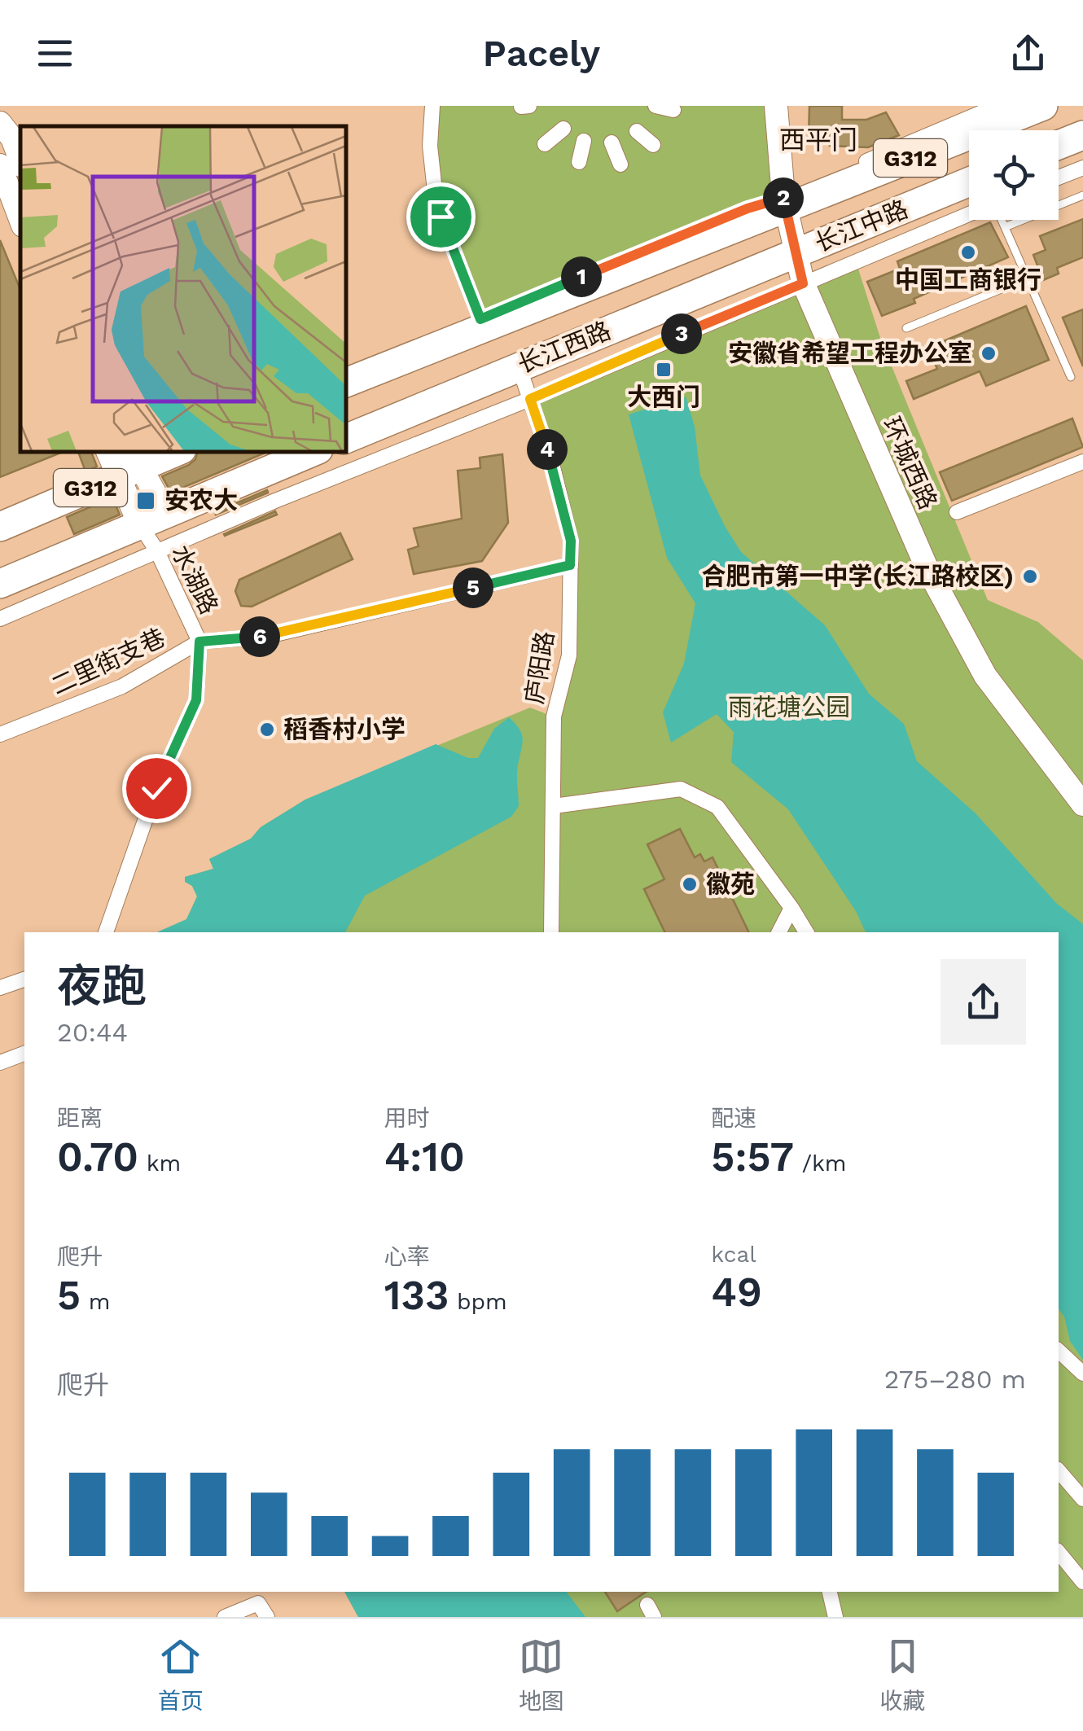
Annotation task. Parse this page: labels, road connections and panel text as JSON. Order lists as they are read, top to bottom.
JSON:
{
  "streets": {
    "highway": ["G312", "长江中路", "长江西路"],
    "street": [
      "环城西路",
      "水湖路",
      "二里街支巷",
      "庐阳路"
    ]
  },
  "crossings": [
    ["G312", "水湖路"],
    ["长江中路", "长江西路"],
    ["长江中路", "环城西路"],
    ["长江西路", "环城西路"],
    ["长江西路", "庐阳路"],
    ["水湖路", "二里街支巷"],
    ["二里街支巷", "庐阳路"]
  ],
  "districts": ["西平门"],
  "parks": ["雨花塘公园"],
  "places": {
    "other": [
      "中国工商银行",
      "安徽省希望工程办公室",
      "合肥市第一中学(长江路校区)",
      "稻香村小学",
      "徽苑"
    ],
    "transit": ["大西门", "安农大"]
  },
  "page": {
    "header": "Pacely",
    "pins": [
      "2",
      "1",
      "3",
      "4",
      "5",
      "6"
    ],
    "heading": ["夜跑", "20:44"],
    "stats": [
      ["距离", "0.70 km"],
      ["用时", "4:10"],
      ["配速", "5:57 /km"],
      ["爬升", "5 m"],
      ["心率", "133 bpm"],
      ["kcal", "49"]
    ],
    "chart": ["爬升", "275–280 m"],
    "tabs": ["首页", "地图", "收藏"]
  }
}
